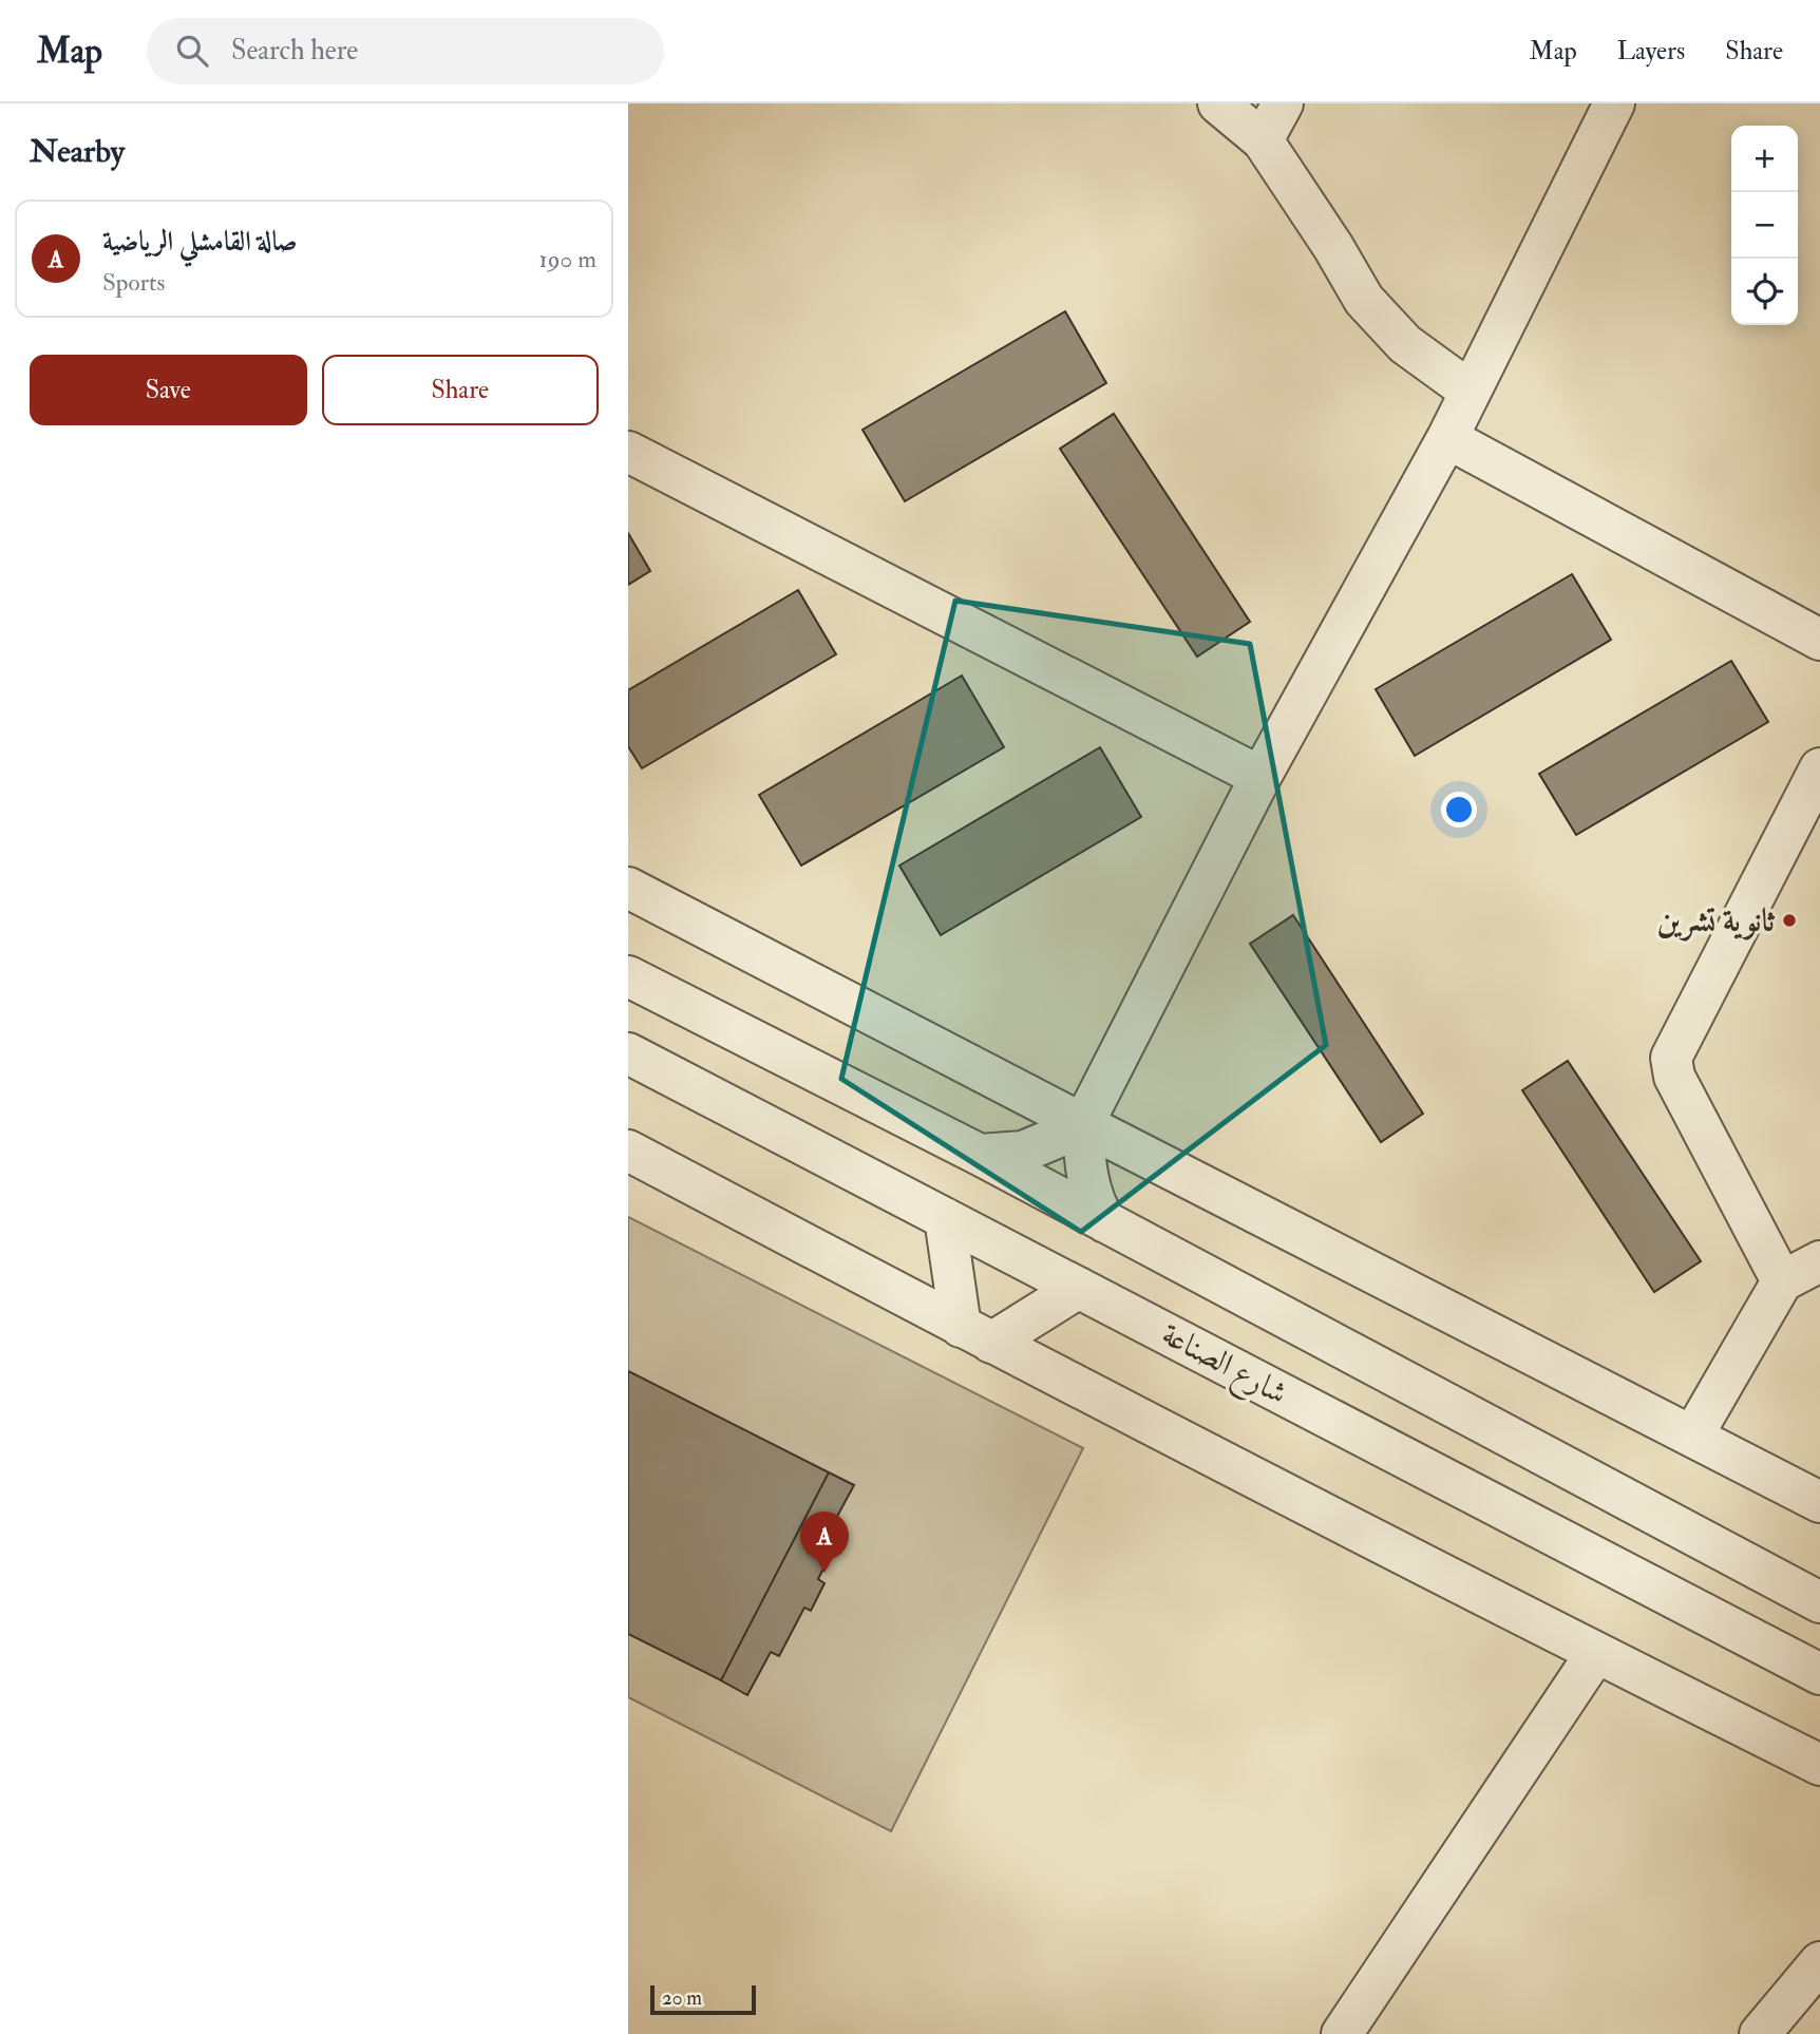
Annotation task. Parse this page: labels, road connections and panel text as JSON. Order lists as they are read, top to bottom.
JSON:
{
  "streets": {
    "street": ["شارع الصناعة"]
  },
  "places": ["ثانوية تشرين"],
  "scale_bar": "20 m",
  "page": {
    "header": "Map",
    "search": "Search here",
    "nav": ["Map", "Layers", "Share"],
    "heading": "Nearby",
    "map_buttons": ["+", "−"],
    "list": [
      {
        "mark": "A",
        "name": "صالة القامشلي الرياضية",
        "note": "Sports",
        "value": "190 m"
      }
    ],
    "buttons": ["Save", "Share"],
    "pins": "A",
    "scale": "20 m"
  }
}
